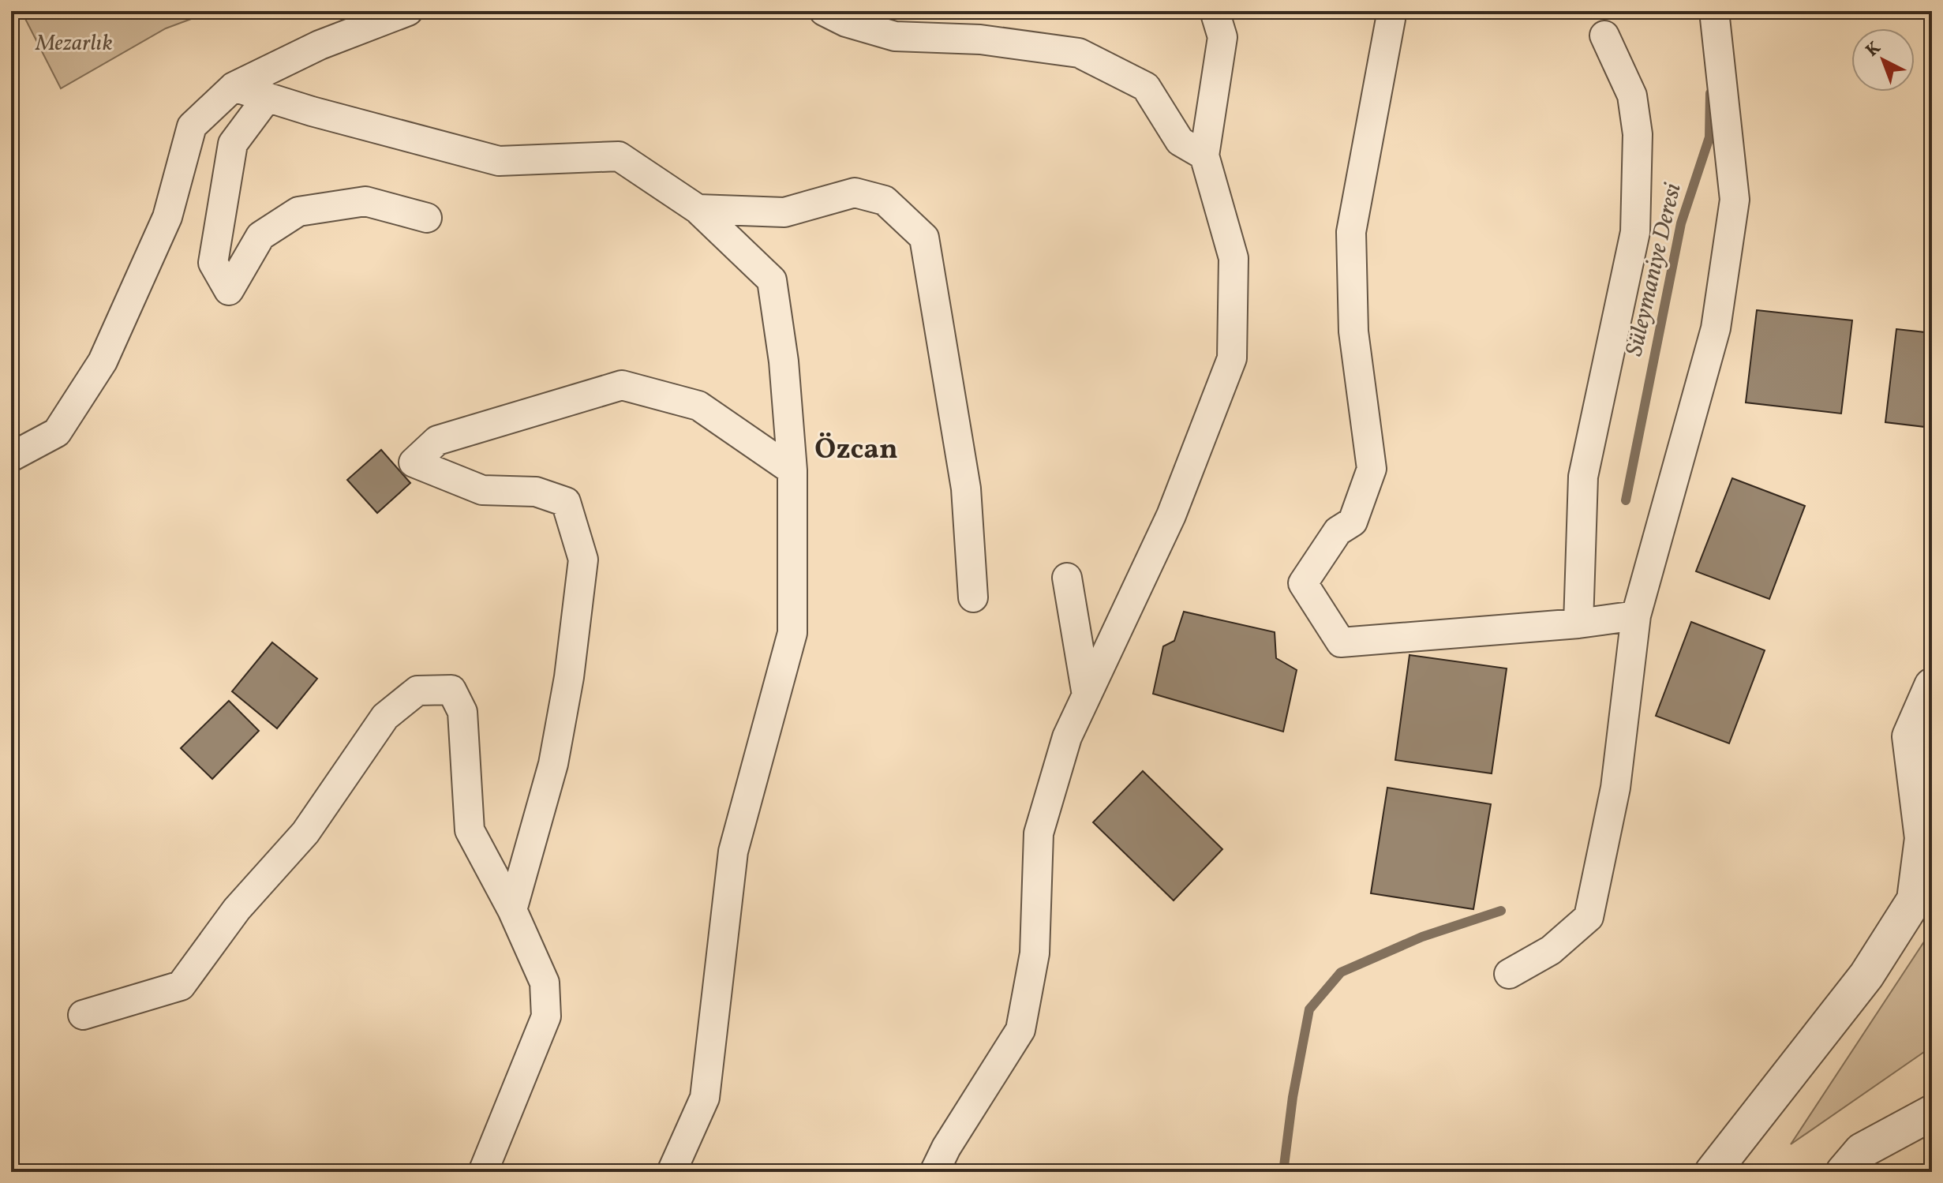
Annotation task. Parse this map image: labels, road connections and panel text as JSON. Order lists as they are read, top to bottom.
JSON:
{
  "districts": ["Özcan"],
  "water": ["Süleymaniye Deresi"],
  "parks": ["Mezarlık"],
  "north": "top left"
}
